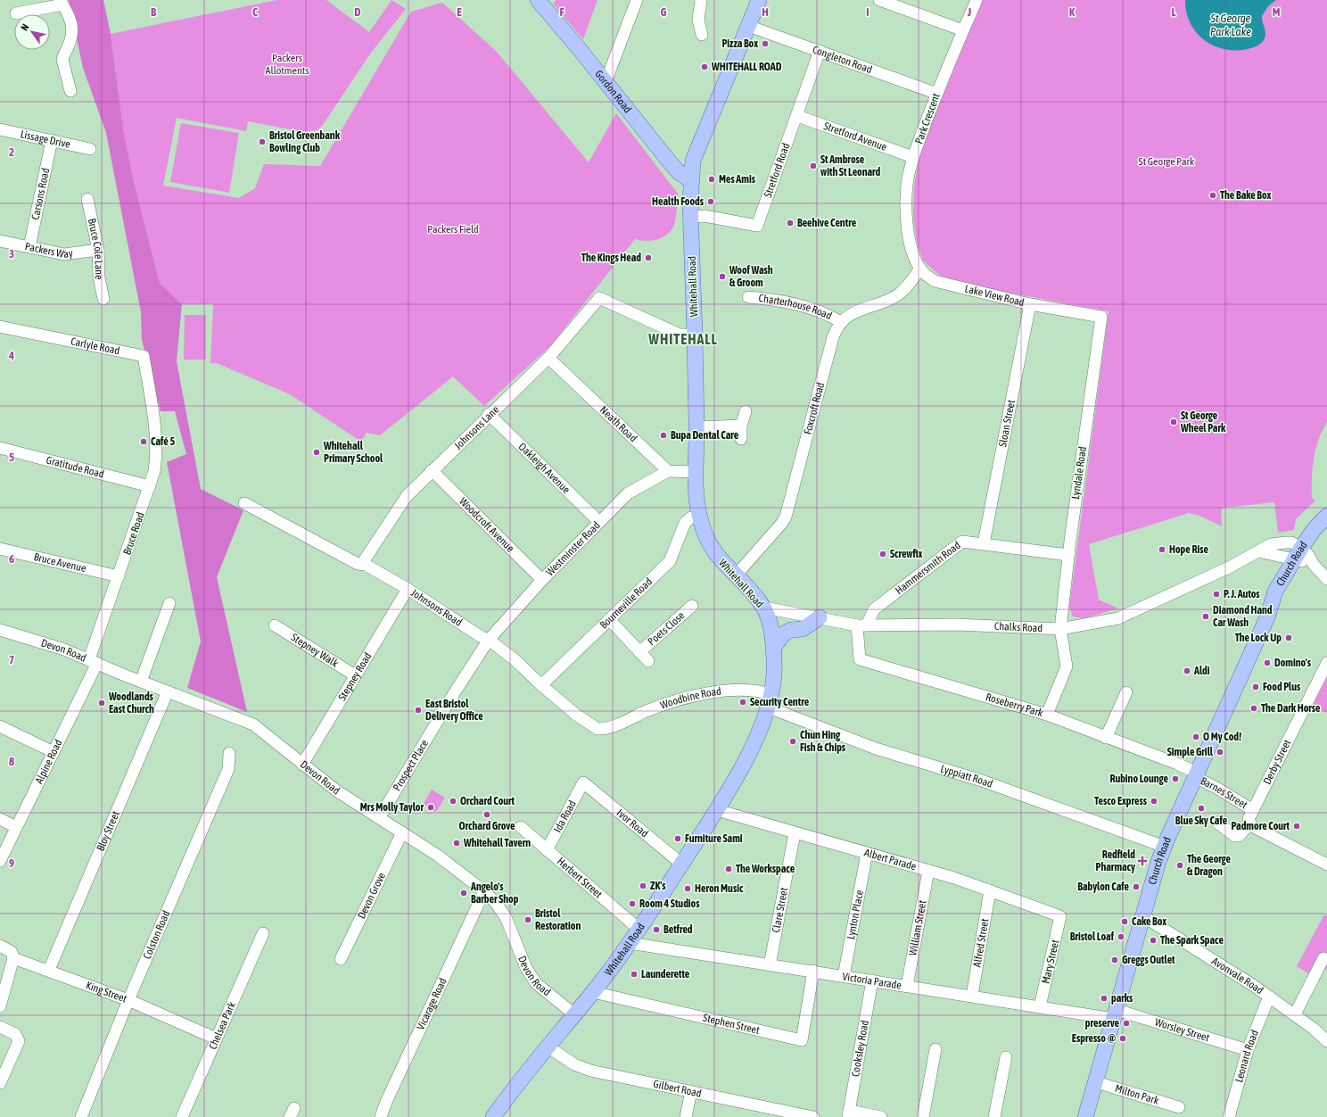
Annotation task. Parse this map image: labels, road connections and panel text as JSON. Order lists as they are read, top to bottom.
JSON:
{
  "streets": {
    "main road": ["Gordon Road", "Whitehall Road", "Church Road"],
    "street": [
      "Congleton Road",
      "Park Crescent",
      "Stretford Avenue",
      "Lissage Drive",
      "Stretford Road",
      "Carsons Road",
      "Packers Way",
      "Bruce Cole Lane",
      "Lake View Road",
      "Charterhouse Road",
      "Carlyle Road",
      "Foxcroft Road",
      "Neath Road",
      "Sloan Street",
      "Johnsons Lane",
      "Gratitude Road",
      "Oakleigh Avenue",
      "Lyndale Road",
      "Woodcroft Avenue",
      "Bruce Road",
      "Westminster Road",
      "Bruce Avenue",
      "Hammersmith Road",
      "Bourneville Road",
      "Johnsons Road",
      "Chalks Road",
      "Poets Close",
      "Devon Road",
      "Stepney Walk",
      "Stepney Road",
      "Woodbine Road",
      "Roseberry Park",
      "Alpine Road",
      "Derby Street",
      "Prospect Place",
      "Lyppiatt Road",
      "Barnes Street",
      "Ida Road",
      "Ivor Road",
      "Bloy Street",
      "Albert Parade",
      "Herbert Street",
      "Devon Grove",
      "Clare Street",
      "Lynton Place",
      "William Street",
      "Colston Road",
      "Alfred Street",
      "Mary Street",
      "Avonvale Road",
      "Victoria Parade",
      "King Street",
      "Vicarage Road",
      "Stephen Street",
      "Chelsea Park",
      "Worsley Street",
      "Cooksley Road",
      "Leonard Road",
      "Gilbert Road",
      "Milton Park"
    ]
  },
  "crossings": [
    ["Congleton Road", "Park Crescent"],
    ["Congleton Road", "Stretford Road"],
    ["Congleton Road", "Whitehall Road"],
    ["Gordon Road", "Whitehall Road"],
    ["Park Crescent", "Stretford Avenue"],
    ["Park Crescent", "Lake View Road"],
    ["Stretford Avenue", "Stretford Road"],
    ["Lissage Drive", "Carsons Road"],
    ["Stretford Road", "Whitehall Road"],
    ["Carsons Road", "Packers Way"],
    ["Packers Way", "Bruce Cole Lane"],
    ["Whitehall Road", "Foxcroft Road"],
    ["Whitehall Road", "Johnsons Lane"],
    ["Whitehall Road", "Bourneville Road"],
    ["Whitehall Road", "Chalks Road"],
    ["Whitehall Road", "Devon Road"],
    ["Whitehall Road", "Woodbine Road"],
    ["Whitehall Road", "Lyppiatt Road"],
    ["Whitehall Road", "Ivor Road"],
    ["Whitehall Road", "Albert Parade"],
    ["Whitehall Road", "Herbert Street"],
    ["Whitehall Road", "Victoria Parade"],
    ["Whitehall Road", "Stephen Street"],
    ["Whitehall Road", "Gilbert Road"],
    ["Lake View Road", "Foxcroft Road"],
    ["Lake View Road", "Sloan Street"],
    ["Lake View Road", "Lyndale Road"],
    ["Charterhouse Road", "Foxcroft Road"],
    ["Carlyle Road", "Bruce Road"],
    ["Neath Road", "Johnsons Lane"],
    ["Neath Road", "Westminster Road"],
    ["Sloan Street", "Hammersmith Road"],
    ["Johnsons Lane", "Oakleigh Avenue"],
    ["Johnsons Lane", "Woodcroft Avenue"],
    ["Johnsons Lane", "Johnsons Road"],
    ["Gratitude Road", "Bruce Road"],
    ["Oakleigh Avenue", "Westminster Road"],
    ["Lyndale Road", "Hammersmith Road"],
    ["Lyndale Road", "Chalks Road"],
    ["Lyndale Road", "Roseberry Park"],
    ["Woodcroft Avenue", "Westminster Road"],
    ["Bruce Road", "Bruce Avenue"],
    ["Bruce Road", "Devon Road"],
    ["Bruce Road", "Alpine Road"],
    ["Westminster Road", "Johnsons Road"],
    ["Westminster Road", "Prospect Place"],
    ["Church Road", "Chalks Road"],
    ["Church Road", "Roseberry Park"],
    ["Church Road", "Lyppiatt Road"],
    ["Church Road", "Barnes Street"],
    ["Church Road", "Avonvale Road"],
    ["Church Road", "Victoria Parade"],
    ["Church Road", "Worsley Street"],
    ["Church Road", "Milton Park"],
    ["Hammersmith Road", "Chalks Road"],
    ["Hammersmith Road", "Roseberry Park"],
    ["Bourneville Road", "Johnsons Road"],
    ["Bourneville Road", "Poets Close"],
    ["Johnsons Road", "Stepney Road"],
    ["Johnsons Road", "Woodbine Road"],
    ["Johnsons Road", "Prospect Place"],
    ["Chalks Road", "Roseberry Park"],
    ["Devon Road", "Stepney Road"],
    ["Devon Road", "Alpine Road"],
    ["Devon Road", "Prospect Place"],
    ["Devon Road", "Bloy Street"],
    ["Devon Road", "Devon Grove"],
    ["Devon Road", "Vicarage Road"],
    ["Stepney Walk", "Stepney Road"],
    ["Woodbine Road", "Lyppiatt Road"],
    ["Roseberry Park", "Barnes Street"],
    ["Derby Street", "Barnes Street"],
    ["Ida Road", "Ivor Road"],
    ["Ida Road", "Herbert Street"],
    ["Bloy Street", "King Street"],
    ["Albert Parade", "Clare Street"],
    ["Albert Parade", "Lynton Place"],
    ["Albert Parade", "William Street"],
    ["Albert Parade", "Alfred Street"],
    ["Albert Parade", "Mary Street"],
    ["Clare Street", "Victoria Parade"],
    ["Lynton Place", "Victoria Parade"],
    ["William Street", "Victoria Parade"],
    ["Colston Road", "King Street"],
    ["Alfred Street", "Victoria Parade"],
    ["Mary Street", "Victoria Parade"],
    ["Avonvale Road", "Leonard Road"],
    ["Victoria Parade", "Stephen Street"],
    ["Victoria Parade", "Worsley Street"],
    ["Victoria Parade", "Cooksley Road"],
    ["King Street", "Chelsea Park"],
    ["Worsley Street", "Leonard Road"]
  ],
  "districts": ["WHITEHALL"],
  "water": ["St George Park Lake"],
  "parks": ["Packers Allotments", "St George Park", "Packers Field"],
  "places": {
    "other": [
      "Pizza Box",
      "WHITEHALL ROAD",
      "Bristol Greenbank Bowling Club",
      "St Ambrose with St Leonard",
      "Mes Amis",
      "The Bake Box",
      "Health Foods",
      "Beehive Centre",
      "The Kings Head",
      "Woof Wash & Groom",
      "St George Wheel Park",
      "Bupa Dental Care",
      "Café 5",
      "Whitehall Primary School",
      "Hope Rise",
      "Screwfix",
      "P. J. Autos",
      "Diamond Hand Car Wash",
      "The Lock Up",
      "Domino's",
      "Aldi",
      "Food Plus",
      "Security Centre",
      "Woodlands East Church",
      "The Dark Horse",
      "East Bristol Delivery Office",
      "O My Cod!",
      "Chun Hing Fish & Chips",
      "Simple Grill",
      "Rubino Lounge",
      "Orchard Court",
      "Tesco Express",
      "Mrs Molly Taylor",
      "Blue Sky Cafe",
      "Orchard Grove",
      "Padmore Court",
      "Furniture Sami",
      "Whitehall Tavern",
      "The George & Dragon",
      "The Workspace",
      "ZK's",
      "Babylon Cafe",
      "Heron Music",
      "Angelo's Barber Shop",
      "Room 4 Studios",
      "Bristol Restoration",
      "Cake Box",
      "Betfred",
      "Bristol Loaf",
      "The Spark Space",
      "Greggs Outlet",
      "Launderette",
      "parks",
      "preserve",
      "Espresso @"
    ],
    "health": ["Redfield Pharmacy"]
  },
  "north": "top left",
  "grid": {
    "columns": [
      "B",
      "C",
      "D",
      "E",
      "F",
      "G",
      "H",
      "I",
      "J",
      "K",
      "L",
      "M"
    ],
    "rows": [
      "2",
      "3",
      "4",
      "5",
      "6",
      "7",
      "8",
      "9"
    ]
  }
}
